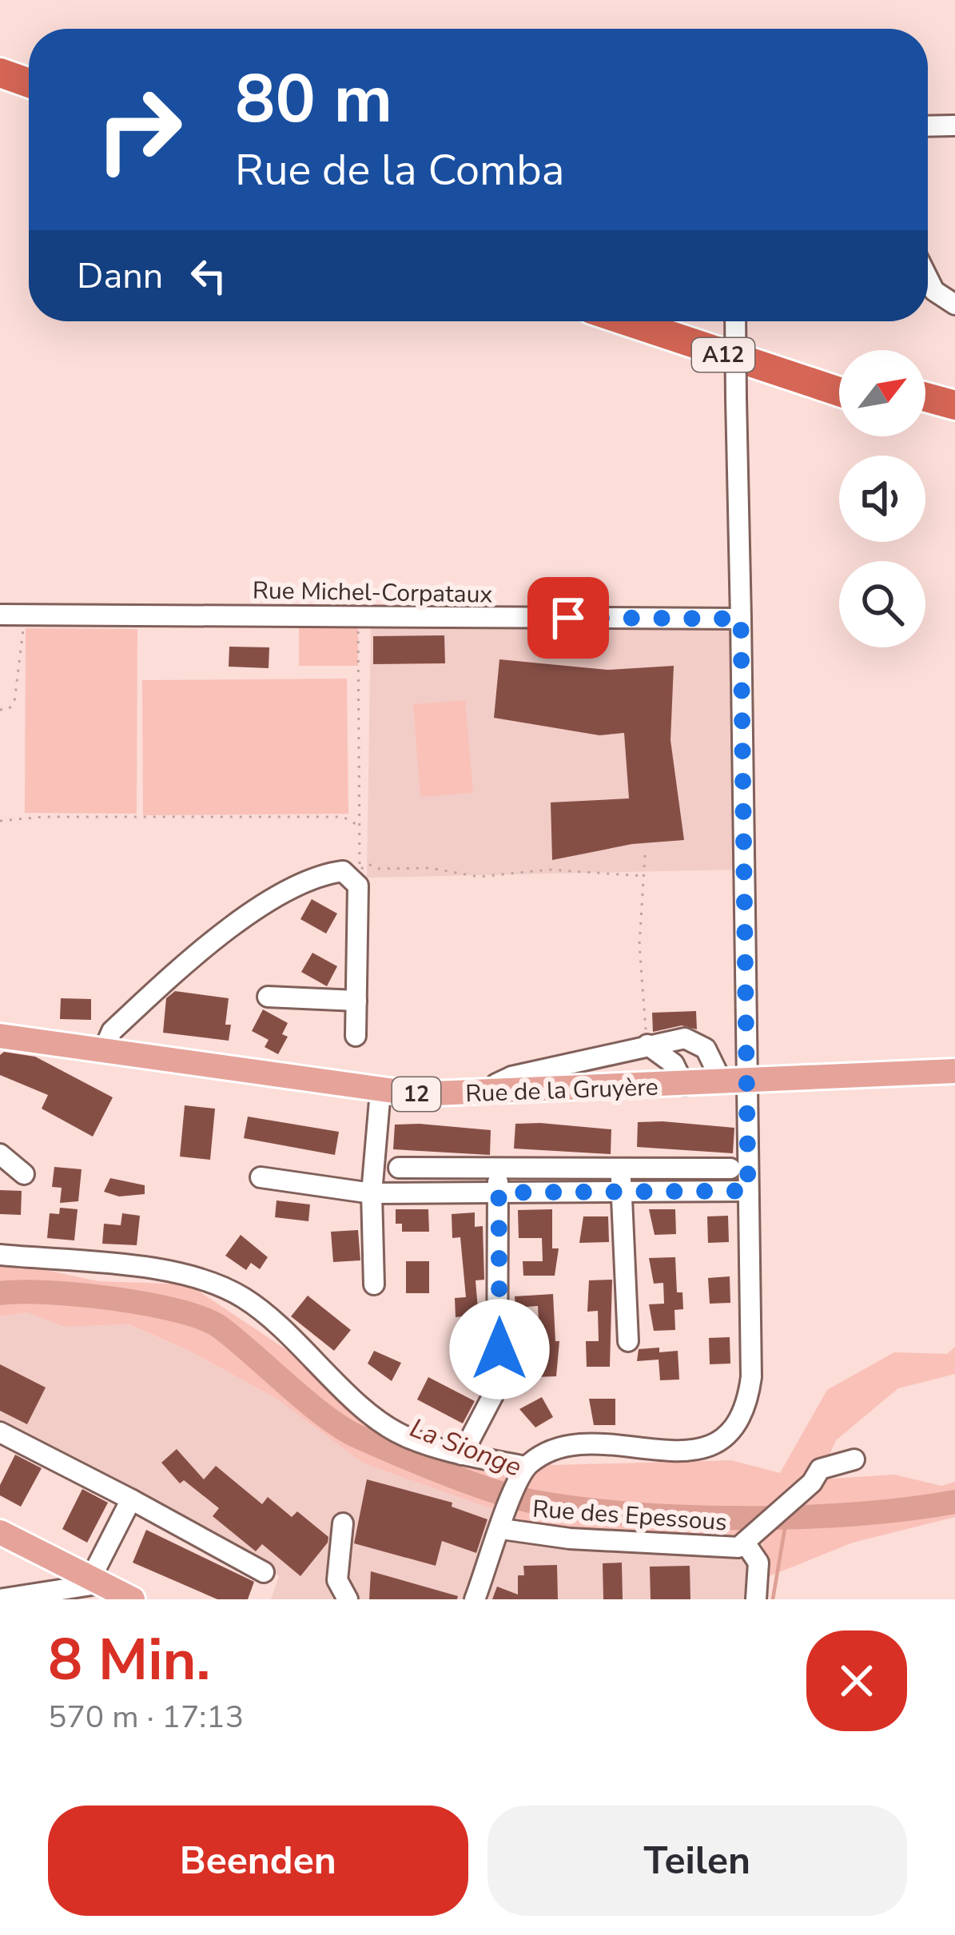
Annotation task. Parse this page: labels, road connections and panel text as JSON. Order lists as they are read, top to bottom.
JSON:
{
  "streets": {
    "highway": ["A12"],
    "main road": ["Rue de la Gruyère", "12"],
    "street": ["Rue Michel-Corpataux", "Rue des Epessous"]
  },
  "water": ["La Sionge"],
  "north": "top right",
  "page": {
    "turn": ["80 m", "Rue de la Comba"],
    "then": "Dann",
    "heading": ["8 Min.", "570 m · 17:13"],
    "buttons": ["Beenden", "Teilen"]
  }
}
